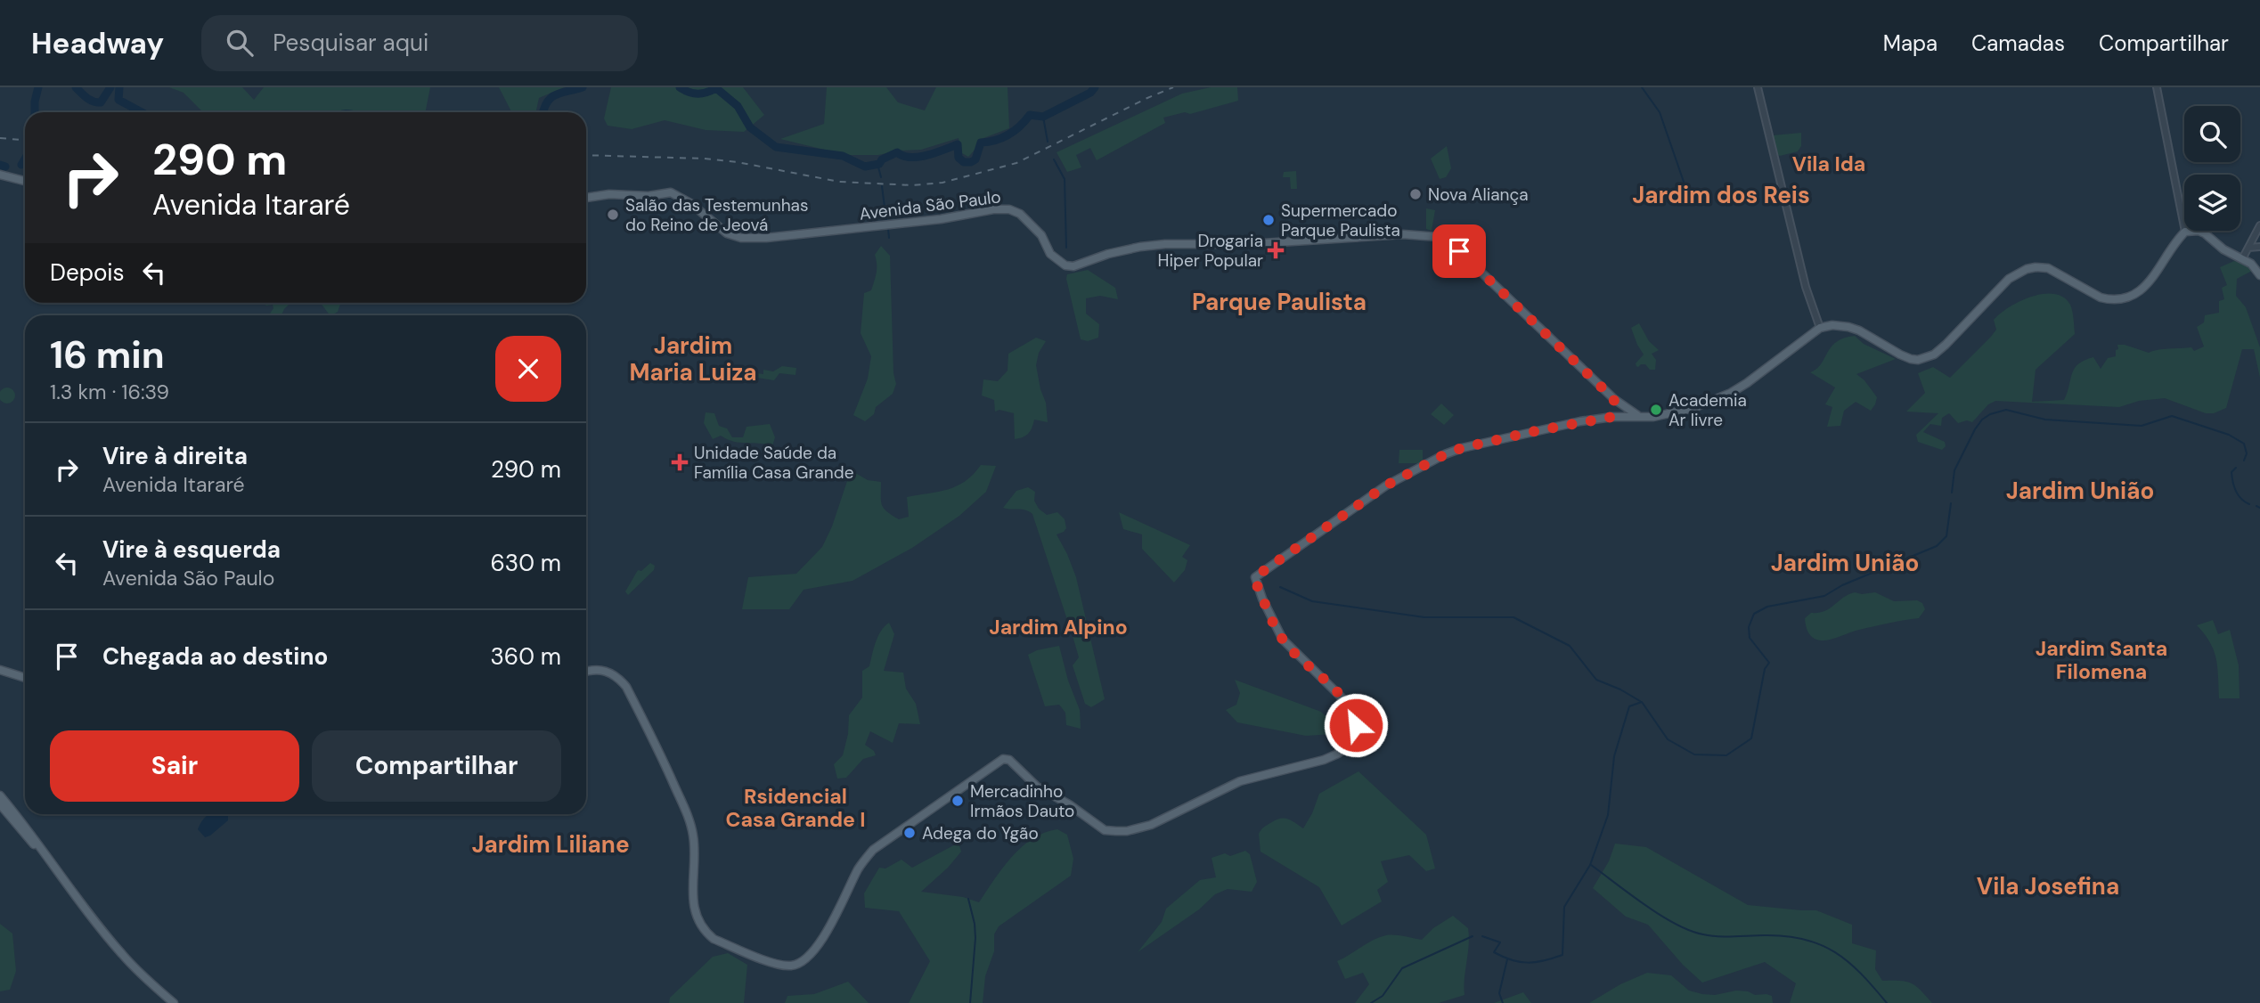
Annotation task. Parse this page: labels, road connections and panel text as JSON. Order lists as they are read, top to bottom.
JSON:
{
  "streets": {
    "main road": ["Avenida São Paulo"]
  },
  "districts": [
    "Vila Ida",
    "Jardim dos Reis",
    "Parque Paulista",
    "Jardim Maria Luiza",
    "Jardim União",
    "Jardim União",
    "Jardim Alpino",
    "Jardim Santa Filomena",
    "Rsidencial Casa Grande I",
    "Jardim Liliane",
    "Vila Josefina"
  ],
  "places": {
    "other": [
      "Nova Aliança",
      "Salão das Testemunhas do Reino de Jeová",
      "Supermercado Parque Paulista",
      "Academia Ar livre",
      "Mercadinho Irmãos Dauto",
      "Adega do Ygão"
    ],
    "health": ["Drogaria Hiper Popular", "Unidade Saúde da Família Casa Grande"]
  },
  "page": {
    "header": "Headway",
    "search": "Pesquisar aqui",
    "nav": ["Mapa", "Camadas", "Compartilhar"],
    "turn": ["290 m", "Avenida Itararé"],
    "then": "Depois",
    "heading": ["16 min", "1.3 km · 16:39"],
    "list": [
      {
        "name": "Vire à direita",
        "note": "Avenida Itararé",
        "value": "290 m"
      },
      {
        "name": "Vire à esquerda",
        "note": "Avenida São Paulo",
        "value": "630 m"
      },
      {
        "name": "Chegada ao destino",
        "value": "360 m"
      }
    ],
    "buttons": ["Sair", "Compartilhar"]
  }
}
